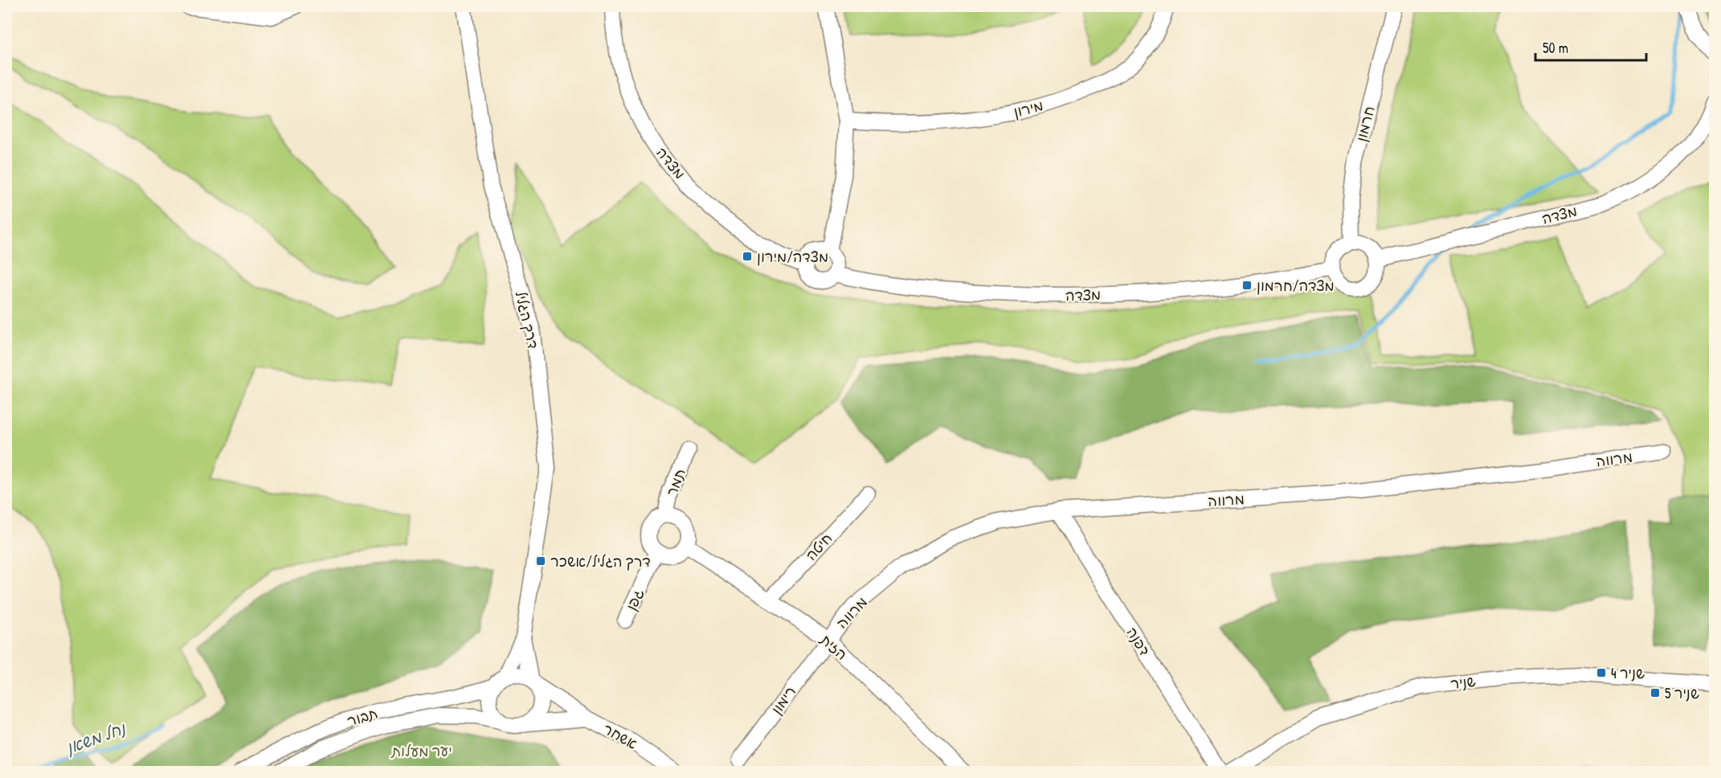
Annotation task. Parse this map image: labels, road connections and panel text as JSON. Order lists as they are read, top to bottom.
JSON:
{
  "streets": {
    "street": [
      "מירון",
      "חרמון",
      "מצדה",
      "דרך הגליל",
      "מרווה",
      "תמר",
      "חיטה",
      "גפן",
      "דפנה",
      "הזית",
      "שניר",
      "רימון",
      "תבור",
      "אשחר"
    ]
  },
  "crossings": [
    ["חרמון", "מצדה"],
    ["דרך הגליל", "תבור"],
    ["דרך הגליל", "אשחר"],
    ["מרווה", "דפנה"],
    ["מרווה", "הזית"],
    ["מרווה", "רימון"],
    ["תמר", "גפן"],
    ["תמר", "הזית"],
    ["חיטה", "הזית"],
    ["גפן", "הזית"],
    ["הזית", "רימון"],
    ["תבור", "אשחר"]
  ],
  "water": ["נחל משאן"],
  "parks": ["יער מעלות"],
  "places": {
    "transit": [
      "מצדה/מירון",
      "מצדה/חרמון",
      "דרך הגליל/אשכר",
      "שניר 4",
      "שניר 5"
    ]
  },
  "scale_bar": "50 m"
}
